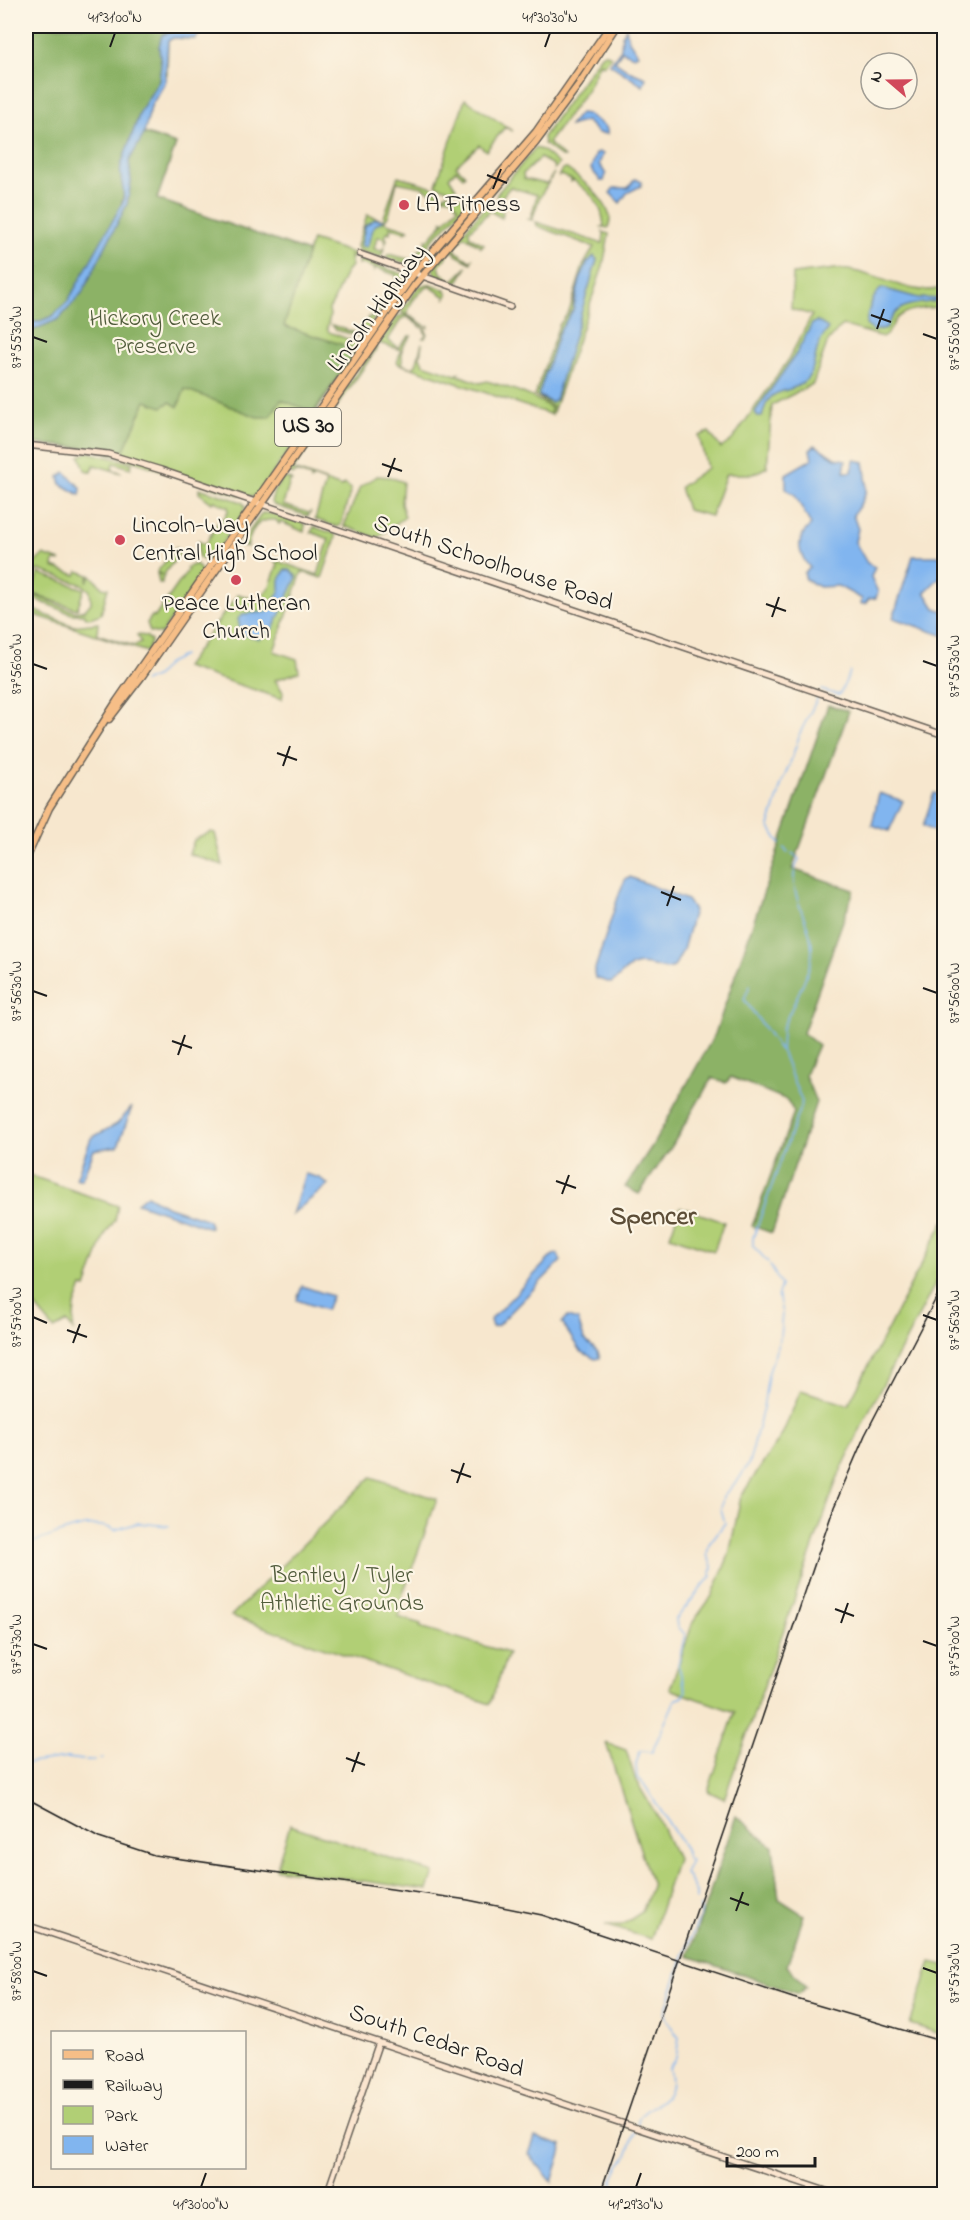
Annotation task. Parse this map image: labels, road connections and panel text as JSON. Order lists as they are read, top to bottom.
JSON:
{
  "streets": {
    "main road": ["Lincoln Highway", "US 30"],
    "street": ["South Schoolhouse Road", "South Cedar Road"]
  },
  "crossings": [
    ["Lincoln Highway", "US 30"],
    ["Lincoln Highway", "South Schoolhouse Road"],
    ["US 30", "South Schoolhouse Road"]
  ],
  "districts": ["Spencer"],
  "parks": ["Hickory Creek Preserve", "Bentley / Tyler Athletic Grounds"],
  "places": ["LA Fitness", "Lincoln-Way Central High School", "Peace Lutheran Church"],
  "legend": [
    "Road",
    "Railway",
    "Park",
    "Water"
  ],
  "scale_bar": "200 m",
  "north": "left",
  "coordinates": [
    "41°31'00\"N",
    "41°30'30\"N",
    "87°55'30\"W",
    "87°55'00\"W",
    "87°56'00\"W",
    "87°56'30\"W",
    "87°57'00\"W",
    "87°57'30\"W",
    "87°58'00\"W",
    "41°30'00\"N",
    "41°29'30\"N"
  ]
}
